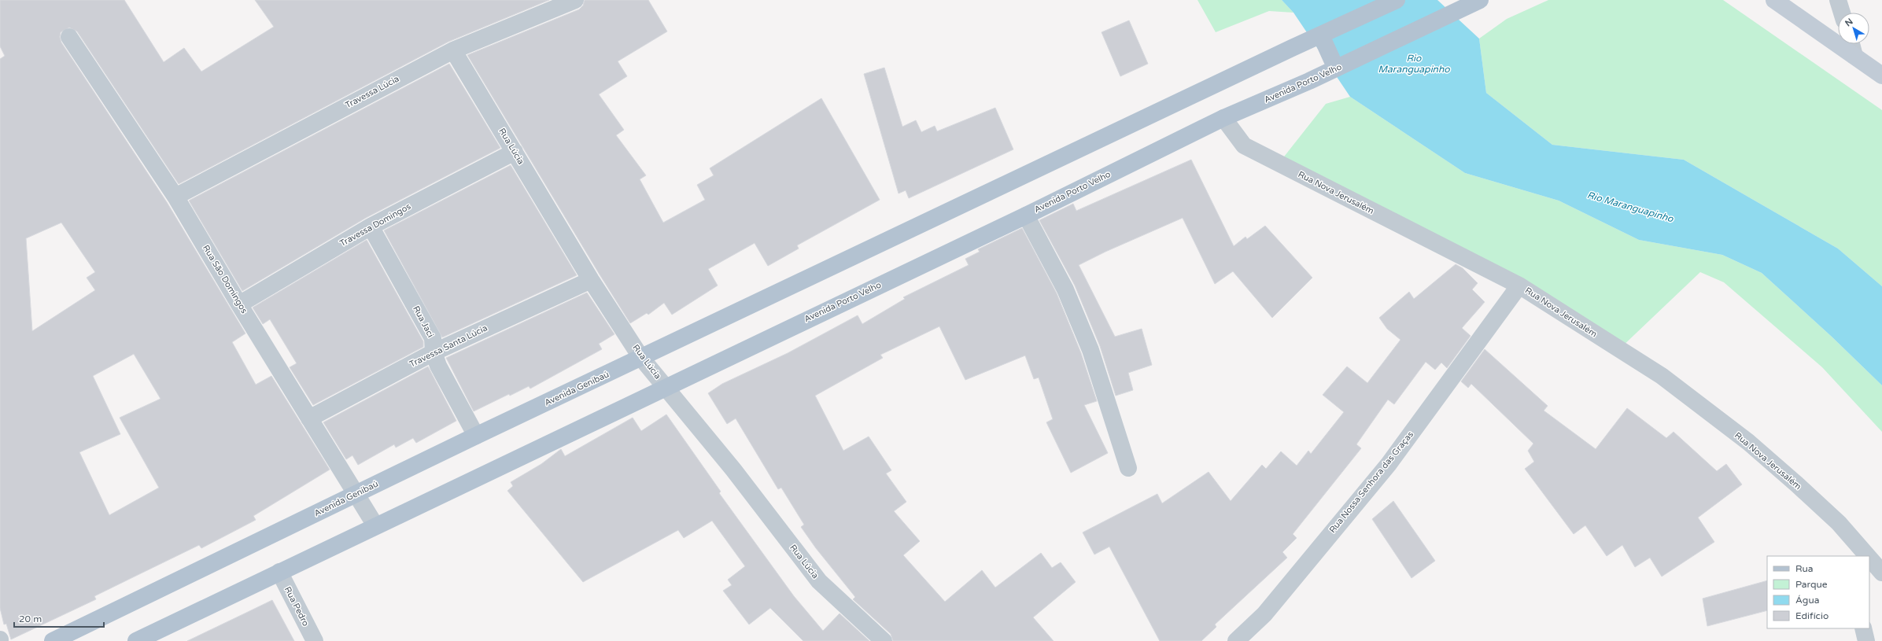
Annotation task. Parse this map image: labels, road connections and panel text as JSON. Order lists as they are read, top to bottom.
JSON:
{
  "streets": {
    "main road": ["Avenida Porto Velho", "Avenida Genibaú"],
    "street": [
      "Travessa Lúcia",
      "Rua Lúcia",
      "Rua Nova Jerusalém",
      "Travessa Domingos",
      "Rua São Domingos",
      "Rua Jaci",
      "Travessa Santa Lúcia",
      "Rua Nossa Senhora das Graças",
      "Rua Pedro"
    ]
  },
  "crossings": [
    ["Avenida Porto Velho", "Rua Lúcia"],
    ["Avenida Porto Velho", "Rua Nova Jerusalém"],
    ["Travessa Lúcia", "Rua Lúcia"],
    ["Travessa Lúcia", "Rua São Domingos"],
    ["Rua Lúcia", "Travessa Domingos"],
    ["Rua Lúcia", "Travessa Santa Lúcia"],
    ["Rua Lúcia", "Avenida Genibaú"],
    ["Rua Nova Jerusalém", "Rua Nossa Senhora das Graças"],
    ["Travessa Domingos", "Rua São Domingos"],
    ["Travessa Domingos", "Rua Jaci"],
    ["Rua São Domingos", "Travessa Santa Lúcia"],
    ["Rua São Domingos", "Avenida Genibaú"],
    ["Rua Jaci", "Travessa Santa Lúcia"],
    ["Rua Jaci", "Avenida Genibaú"]
  ],
  "water": ["Rio Maranguapinho"],
  "legend": [
    "Rua",
    "Parque",
    "Água",
    "Edifício"
  ],
  "scale_bar": "20 m",
  "north": "top left"
}
